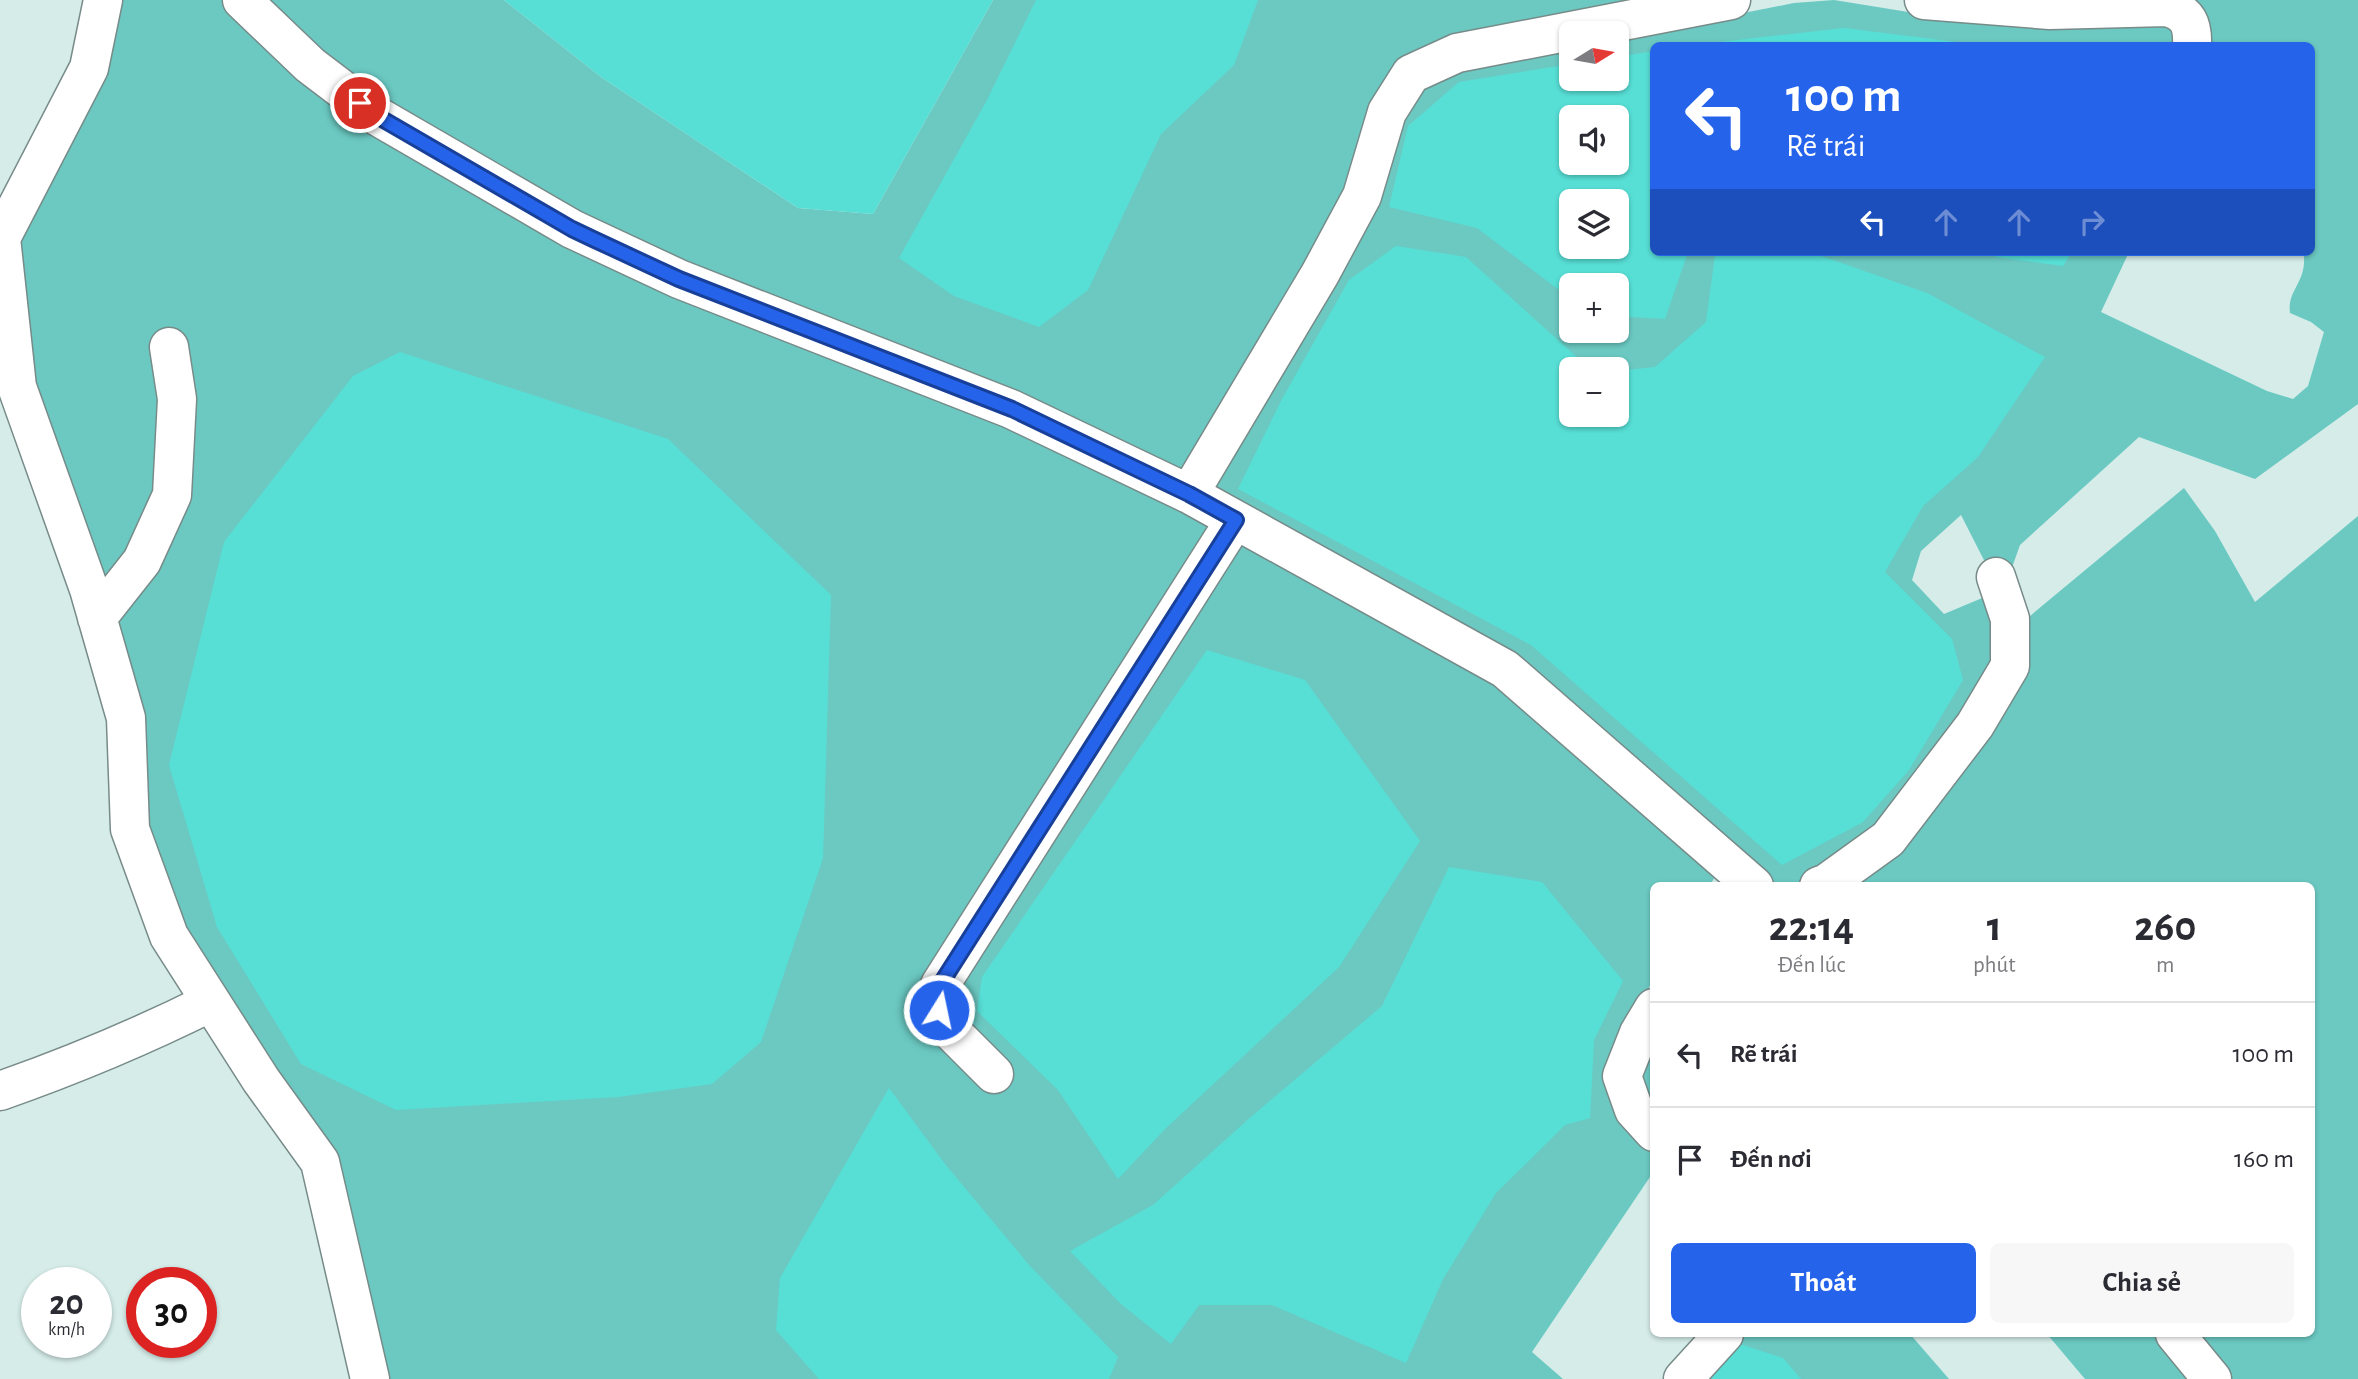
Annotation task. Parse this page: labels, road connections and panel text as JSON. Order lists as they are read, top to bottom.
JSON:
{
  "north": "right",
  "page": {
    "map_buttons": ["+", "−"],
    "turn": ["100 m", "Rẽ trái"],
    "eta": [
      "22:14",
      "Đến lúc",
      "1",
      "phút",
      "260",
      "m"
    ],
    "list": [
      {
        "name": "Rẽ trái",
        "value": "100 m"
      },
      {
        "name": "Đến nơi",
        "value": "160 m"
      }
    ],
    "buttons": ["Thoát", "Chia sẻ"],
    "speed": "20 km/h",
    "limit": "30"
  }
}
